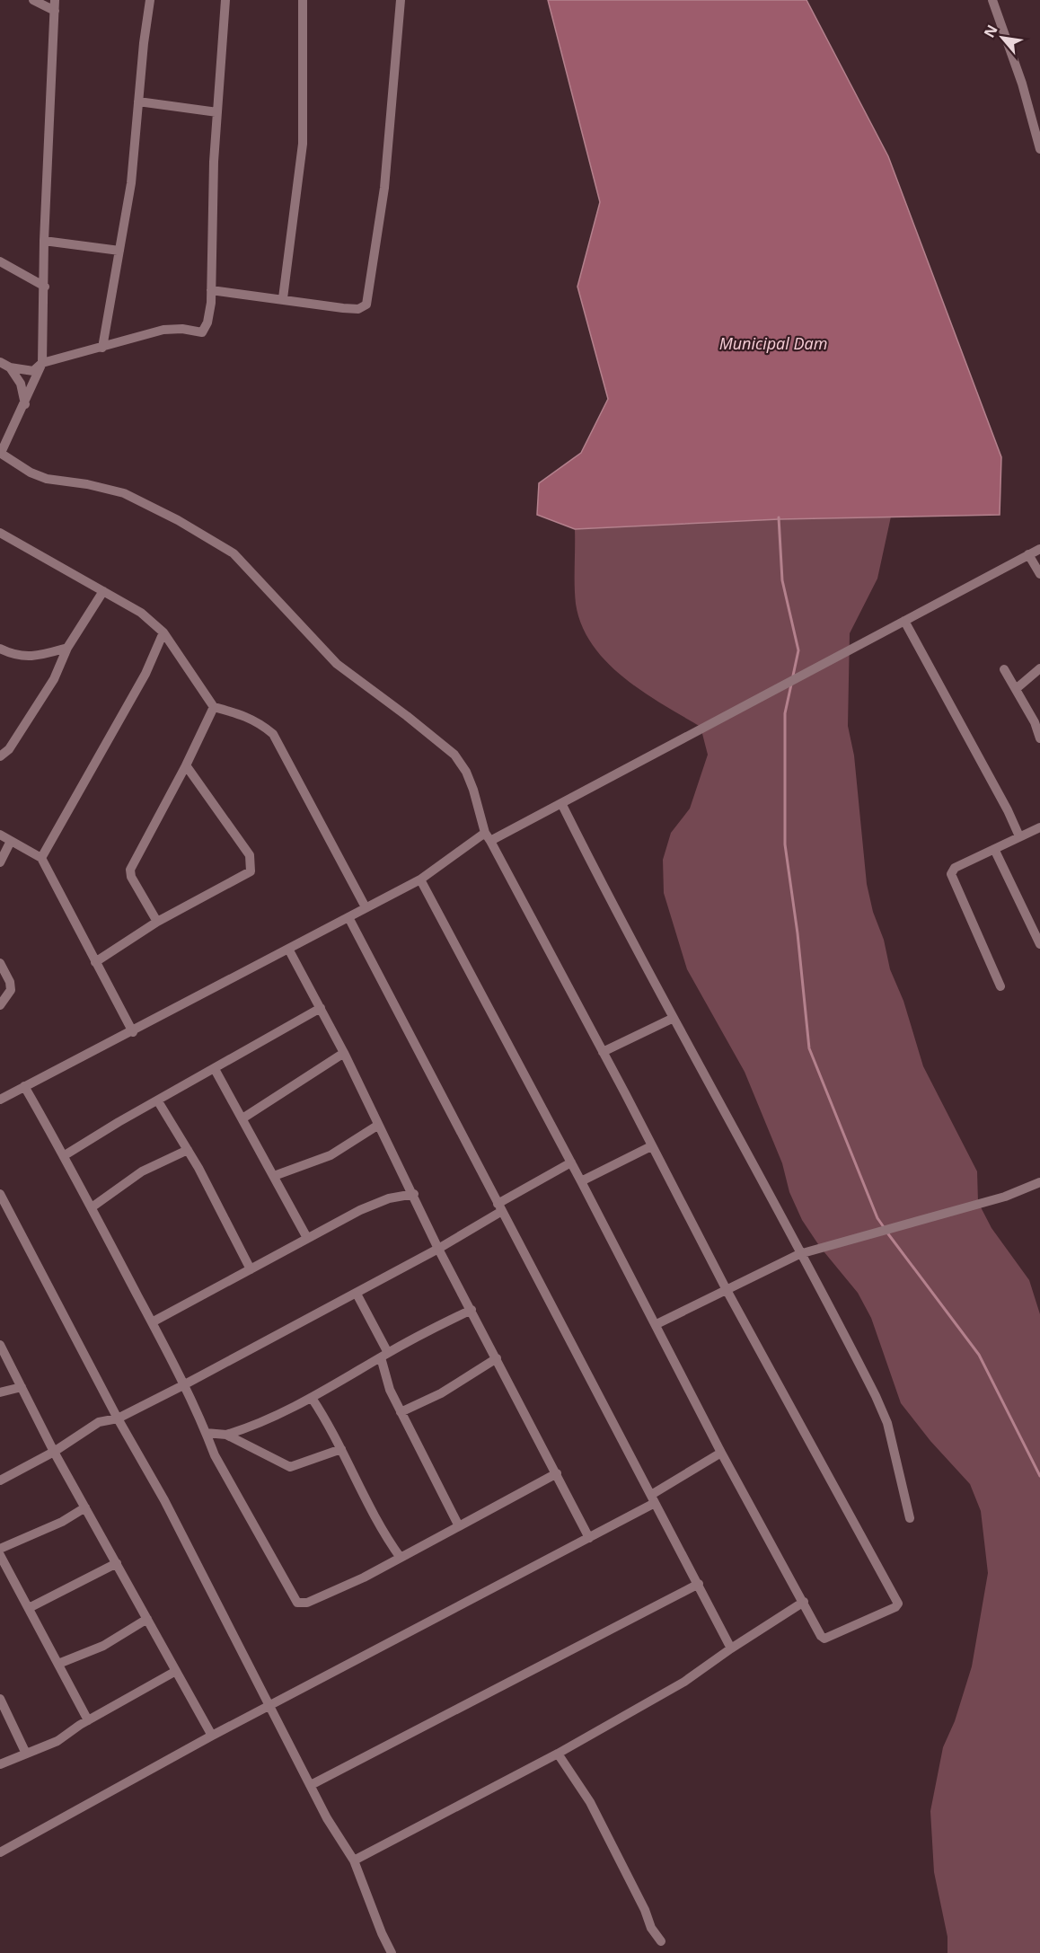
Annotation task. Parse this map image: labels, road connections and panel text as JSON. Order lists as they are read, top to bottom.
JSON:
{
  "water": ["Municipal Dam"],
  "north": "top left"
}
